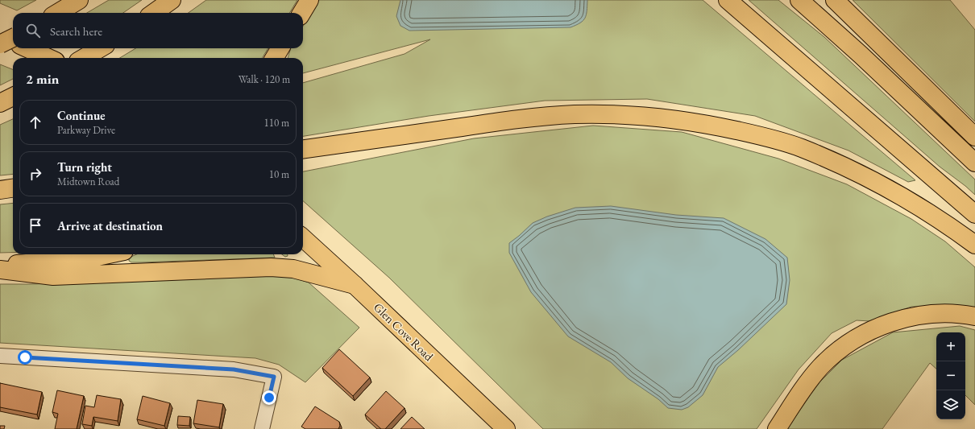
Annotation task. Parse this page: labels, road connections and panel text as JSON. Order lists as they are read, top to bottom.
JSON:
{
  "streets": {
    "main road": ["Glen Cove Road"]
  },
  "page": {
    "search": "Search here",
    "heading": ["2 min", "Walk · 120 m"],
    "list": [
      ["Continue", "Parkway Drive", "110 m"],
      ["Turn right", "Midtown Road", "10 m"],
      "Arrive at destination"
    ],
    "map_buttons": ["+", "−"]
  }
}
